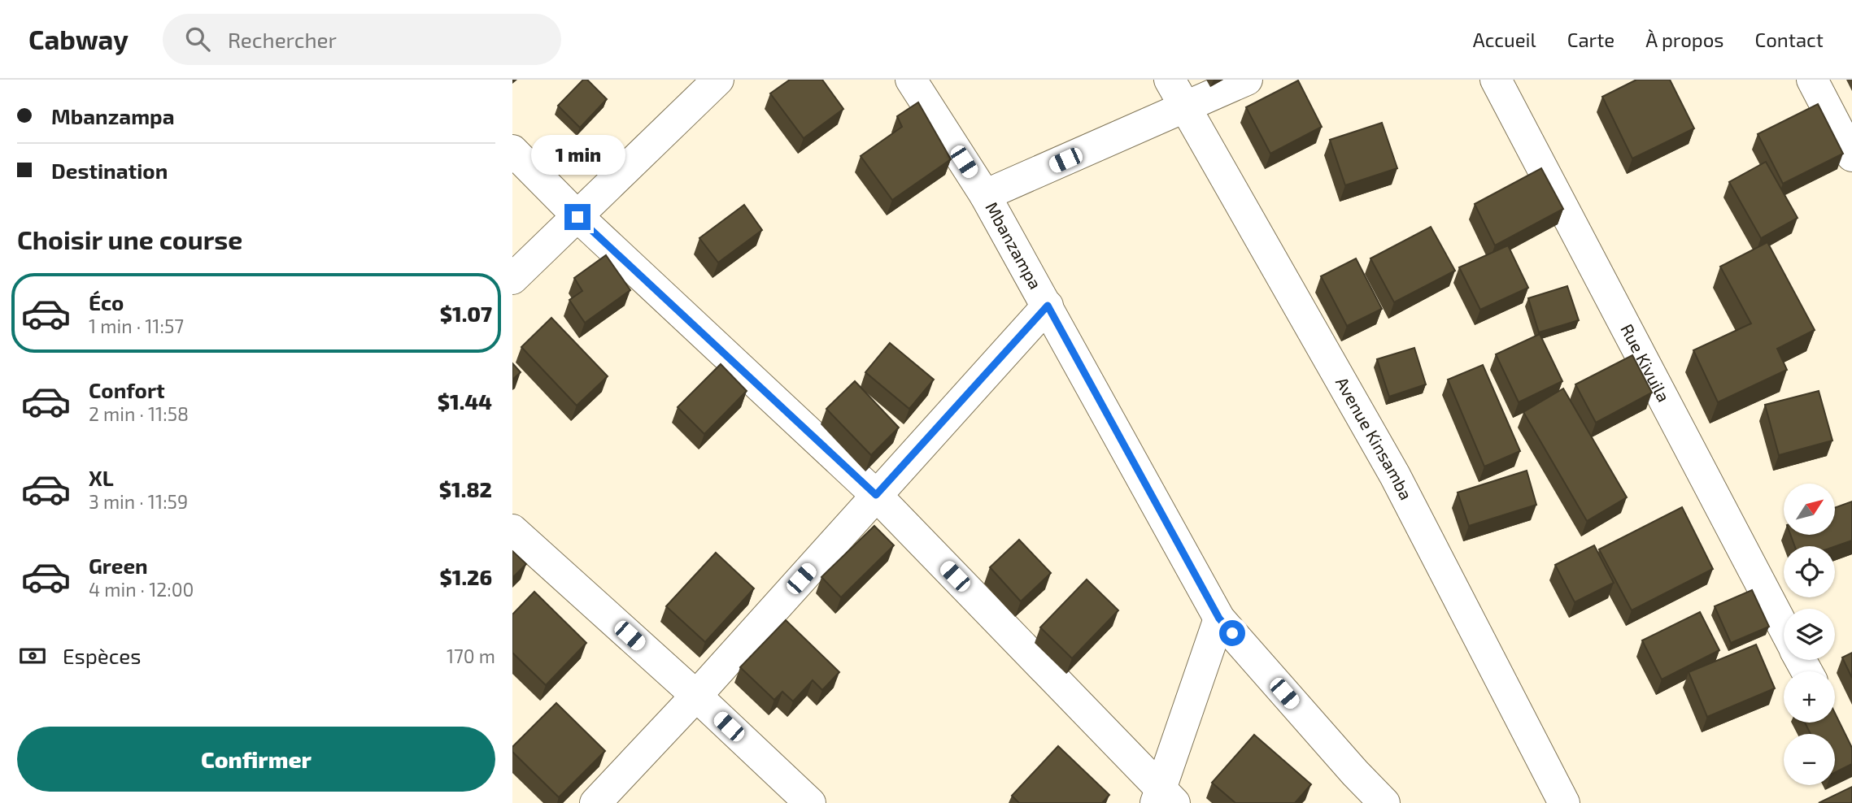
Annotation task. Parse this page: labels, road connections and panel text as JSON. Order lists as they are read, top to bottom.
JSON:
{
  "streets": {
    "street": ["Mbanzampa", "Rue Kivuila", "Avenue Kinsamba"]
  },
  "north": "top right",
  "page": {
    "header": "Cabway",
    "search": "Rechercher",
    "nav": [
      "Accueil",
      "Carte",
      "À propos",
      "Contact"
    ],
    "banner": ["Mbanzampa", "Destination"],
    "bubble": "1 min",
    "heading": "Choisir une course",
    "list": [
      {
        "name": "Éco",
        "note": "1 min · 11:57",
        "value": "$1.07"
      },
      {
        "name": "Confort",
        "note": "2 min · 11:58",
        "value": "$1.44"
      },
      {
        "name": "XL",
        "note": "3 min · 11:59",
        "value": "$1.82"
      },
      {
        "name": "Green",
        "note": "4 min · 12:00",
        "value": "$1.26"
      }
    ],
    "map_buttons": ["+", "−"],
    "pay": ["Espèces", "170 m"],
    "buttons": "Confirmer"
  }
}
